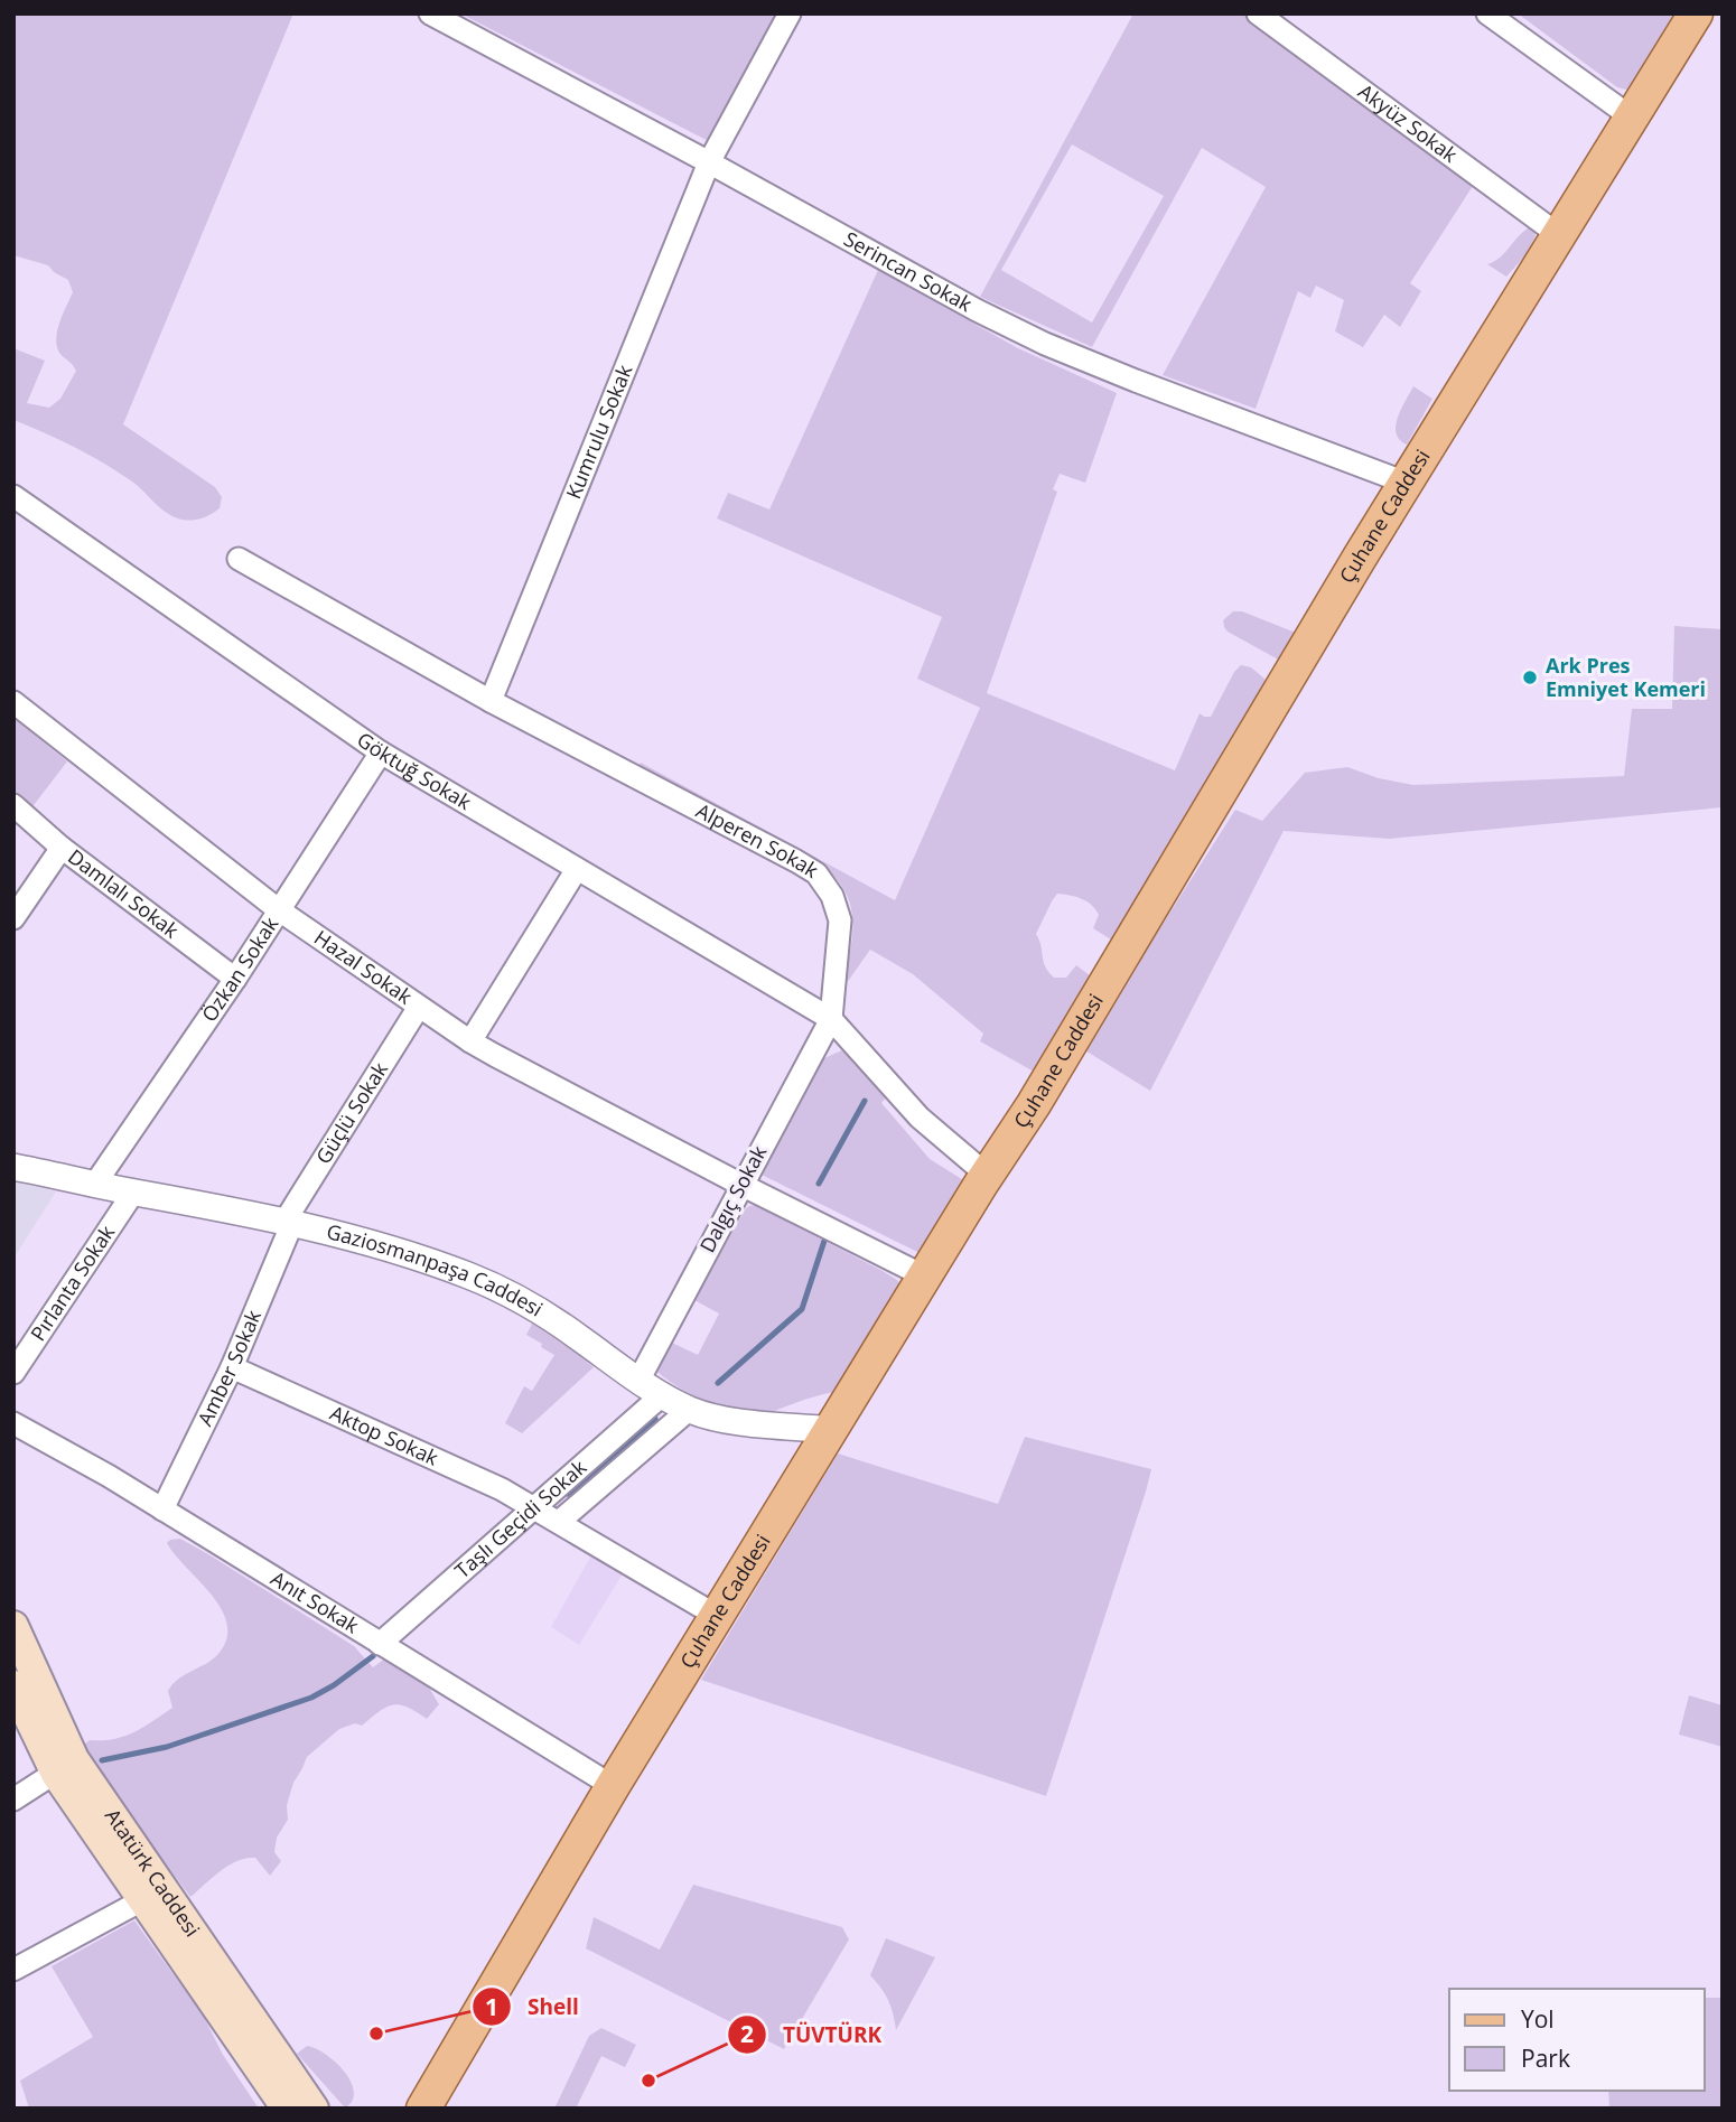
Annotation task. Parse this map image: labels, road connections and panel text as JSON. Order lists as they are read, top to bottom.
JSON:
{
  "streets": {
    "main road": ["Çuhane Caddesi", "Atatürk Caddesi"],
    "street": [
      "Akyüz Sokak",
      "Serincan Sokak",
      "Kumrulu Sokak",
      "Göktuğ Sokak",
      "Alperen Sokak",
      "Damlalı Sokak",
      "Hazal Sokak",
      "Özkan Sokak",
      "Güçlü Sokak",
      "Dalgıç Sokak",
      "Gaziosmanpaşa Caddesi",
      "Pırlanta Sokak",
      "Amber Sokak",
      "Aktop Sokak",
      "Taşlı Geçidi Sokak",
      "Anıt Sokak"
    ]
  },
  "crossings": [
    ["Akyüz Sokak", "Çuhane Caddesi"],
    ["Serincan Sokak", "Kumrulu Sokak"],
    ["Serincan Sokak", "Çuhane Caddesi"],
    ["Kumrulu Sokak", "Alperen Sokak"],
    ["Çuhane Caddesi", "Hazal Sokak"],
    ["Çuhane Caddesi", "Gaziosmanpaşa Caddesi"],
    ["Çuhane Caddesi", "Aktop Sokak"],
    ["Çuhane Caddesi", "Anıt Sokak"],
    ["Göktuğ Sokak", "Alperen Sokak"],
    ["Göktuğ Sokak", "Özkan Sokak"],
    ["Göktuğ Sokak", "Dalgıç Sokak"],
    ["Alperen Sokak", "Dalgıç Sokak"],
    ["Damlalı Sokak", "Özkan Sokak"],
    ["Hazal Sokak", "Özkan Sokak"],
    ["Hazal Sokak", "Güçlü Sokak"],
    ["Hazal Sokak", "Dalgıç Sokak"],
    ["Özkan Sokak", "Gaziosmanpaşa Caddesi"],
    ["Güçlü Sokak", "Gaziosmanpaşa Caddesi"],
    ["Güçlü Sokak", "Amber Sokak"],
    ["Dalgıç Sokak", "Gaziosmanpaşa Caddesi"],
    ["Gaziosmanpaşa Caddesi", "Pırlanta Sokak"],
    ["Gaziosmanpaşa Caddesi", "Amber Sokak"],
    ["Gaziosmanpaşa Caddesi", "Taşlı Geçidi Sokak"],
    ["Amber Sokak", "Aktop Sokak"],
    ["Amber Sokak", "Anıt Sokak"],
    ["Aktop Sokak", "Taşlı Geçidi Sokak"],
    ["Taşlı Geçidi Sokak", "Anıt Sokak"]
  ],
  "places": ["Ark Pres Emniyet Kemeri", "Shell", "TÜVTÜRK"],
  "legend": ["Yol", "Park"]
}
